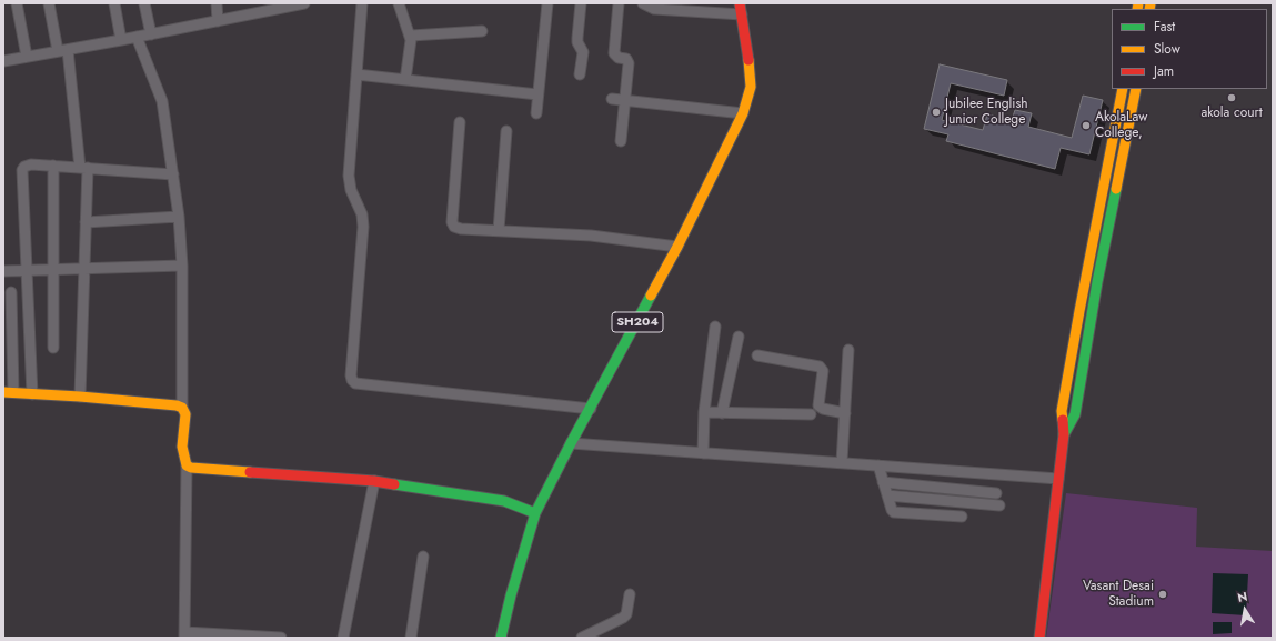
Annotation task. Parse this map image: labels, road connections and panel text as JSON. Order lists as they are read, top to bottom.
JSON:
{
  "streets": {
    "street": ["SH204"]
  },
  "places": [
    "akola court",
    "Jubilee English Junior College",
    "AkolaLaw College,",
    "Vasant Desai Stadium"
  ],
  "legend": ["Fast", "Slow", "Jam"],
  "north": "top"
}
